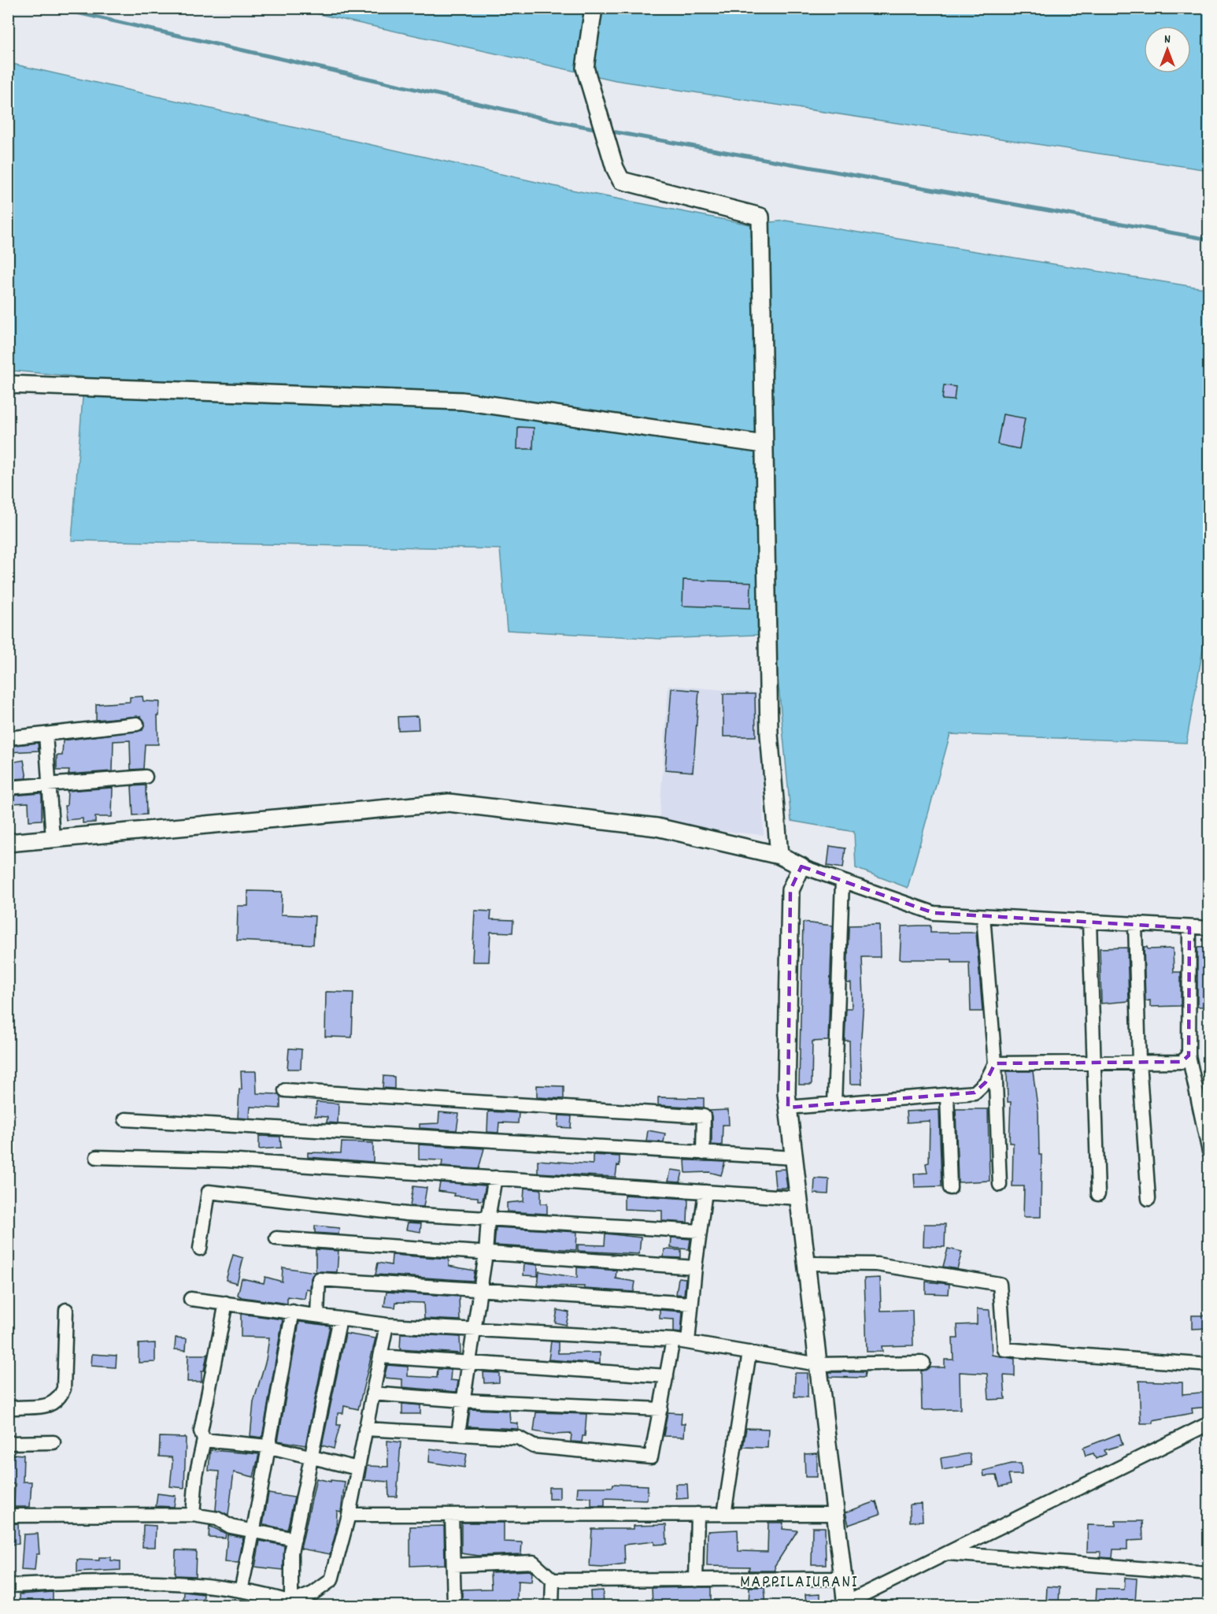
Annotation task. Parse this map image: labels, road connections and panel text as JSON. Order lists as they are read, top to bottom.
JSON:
{
  "districts": ["MAPPILAIURANI"],
  "north": "top"
}
